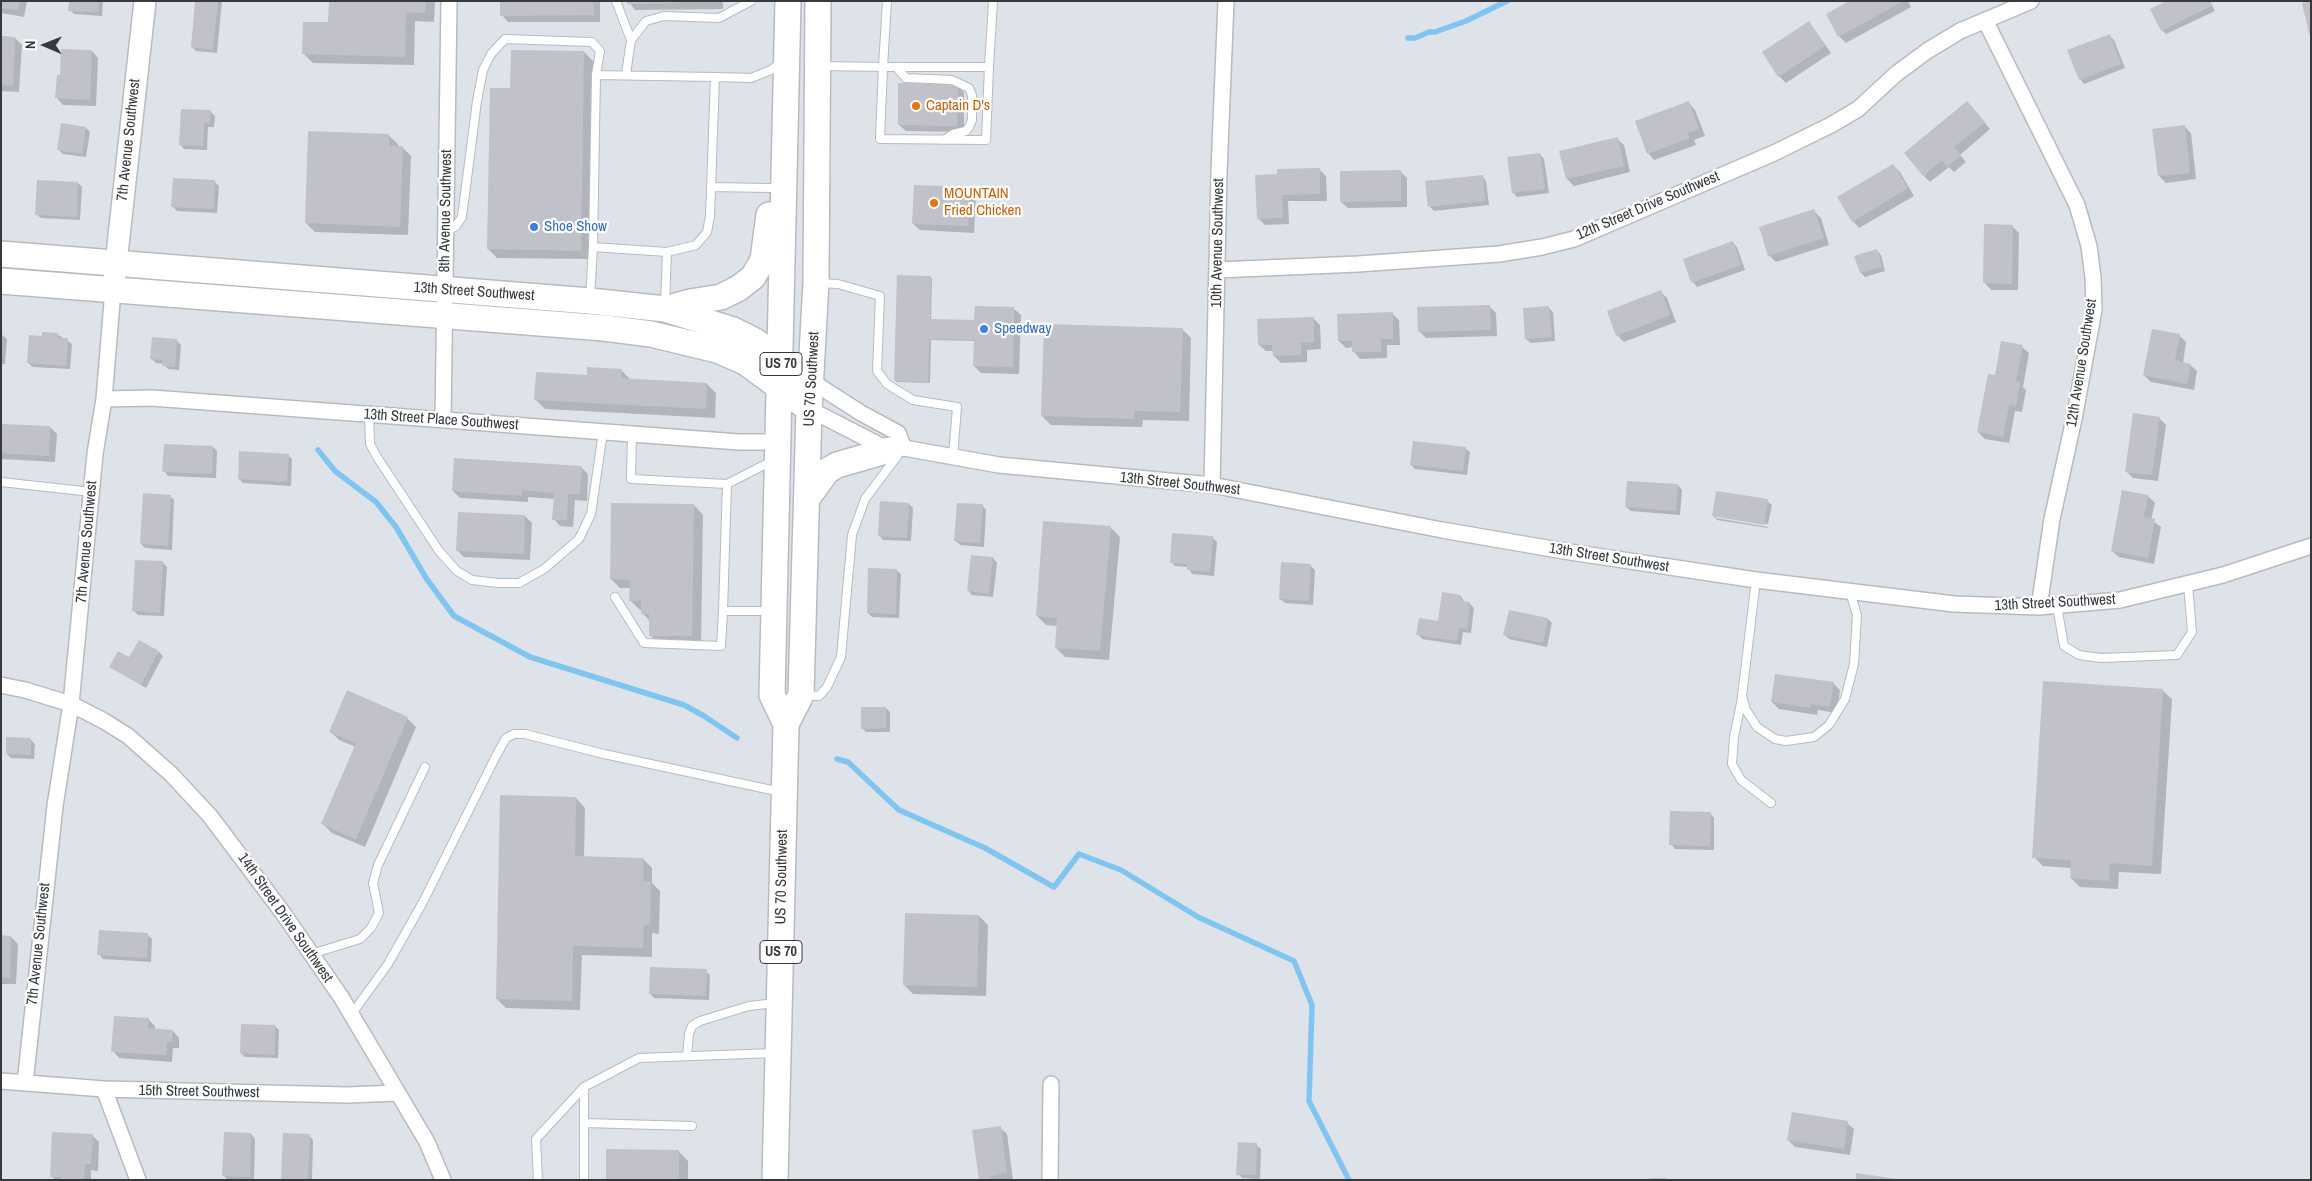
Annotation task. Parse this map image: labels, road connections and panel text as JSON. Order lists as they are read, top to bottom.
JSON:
{
  "streets": {
    "main road": ["13th Street Southwest", "US 70", "US 70 Southwest"],
    "street": [
      "7th Avenue Southwest",
      "12th Street Drive Southwest",
      "8th Avenue Southwest",
      "10th Avenue Southwest",
      "12th Avenue Southwest",
      "13th Street Place Southwest",
      "14th Street Drive Southwest",
      "15th Street Southwest"
    ]
  },
  "crossings": [
    ["7th Avenue Southwest", "13th Street Southwest"],
    ["7th Avenue Southwest", "13th Street Place Southwest"],
    ["7th Avenue Southwest", "14th Street Drive Southwest"],
    ["7th Avenue Southwest", "15th Street Southwest"],
    ["12th Street Drive Southwest", "10th Avenue Southwest"],
    ["12th Street Drive Southwest", "12th Avenue Southwest"],
    ["8th Avenue Southwest", "13th Street Southwest"],
    ["8th Avenue Southwest", "13th Street Place Southwest"],
    ["10th Avenue Southwest", "13th Street Southwest"],
    ["13th Street Southwest", "12th Avenue Southwest"],
    ["13th Street Southwest", "US 70 Southwest"],
    ["US 70 Southwest", "13th Street Place Southwest"],
    ["14th Street Drive Southwest", "15th Street Southwest"]
  ],
  "places": [
    "Captain D's",
    "MOUNTAIN Fried Chicken",
    "Shoe Show",
    "Speedway"
  ],
  "north": "left"
}
